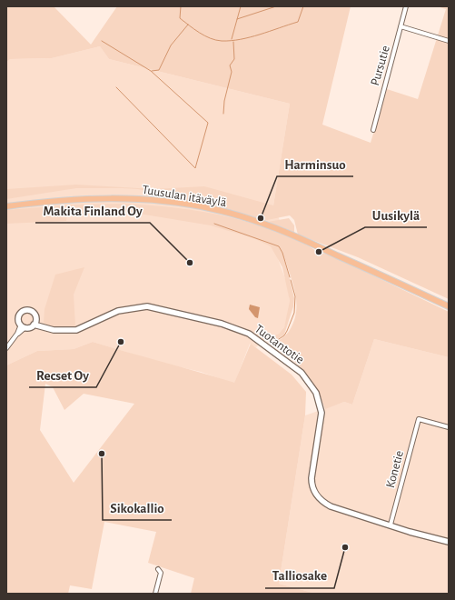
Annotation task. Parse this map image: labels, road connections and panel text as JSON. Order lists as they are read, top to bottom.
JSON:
{
  "streets": {
    "main road": ["Tuusulan itäväylä"],
    "street": ["Pursutie", "Tuotantotie", "Konetie"]
  },
  "crossings": [
    ["Tuotantotie", "Konetie"]
  ],
  "places": [
    "Harminsuo",
    "Uusikylä",
    "Makita Finland Oy",
    "Recset Oy",
    "Sikokallio",
    "Talliosake"
  ]
}
